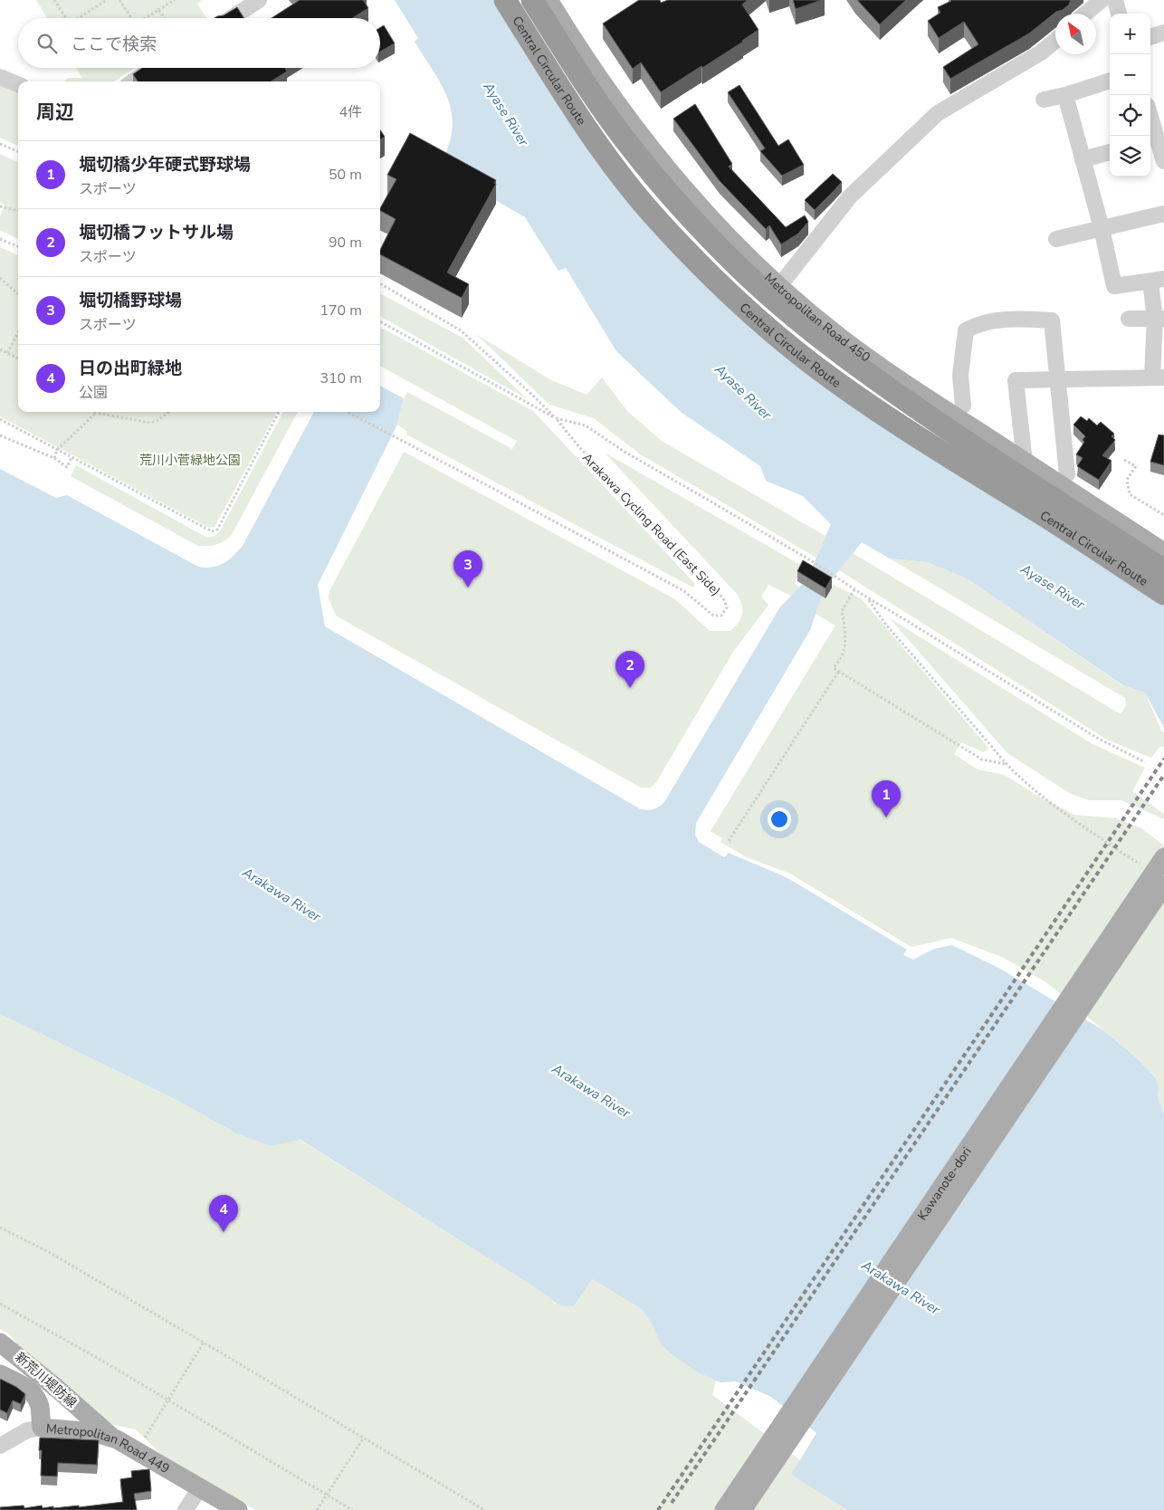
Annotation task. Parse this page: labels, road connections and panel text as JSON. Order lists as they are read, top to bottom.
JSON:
{
  "streets": {
    "highway": ["Central Circular Route"],
    "main road": [
      "Metropolitan Road 450",
      "Kawanote-dori",
      "新荒川堤防線",
      "Metropolitan Road 449"
    ],
    "path": ["Arakawa Cycling Road (East Side)"]
  },
  "crossings": [
    ["Central Circular Route", "Metropolitan Road 450"],
    ["新荒川堤防線", "Metropolitan Road 449"]
  ],
  "water": ["Ayase River", "Arakawa River"],
  "parks": ["荒川小菅緑地公園"],
  "north": "top left",
  "page": {
    "map_buttons": ["+", "−"],
    "search": "ここで検索",
    "heading": ["周辺", "4件"],
    "list": [
      {
        "mark": "1",
        "name": "堀切橋少年硬式野球場",
        "note": "スポーツ",
        "value": "50 m"
      },
      {
        "mark": "2",
        "name": "堀切橋フットサル場",
        "note": "スポーツ",
        "value": "90 m"
      },
      {
        "mark": "3",
        "name": "堀切橋野球場",
        "note": "スポーツ",
        "value": "170 m"
      },
      {
        "mark": "4",
        "name": "日の出町緑地",
        "note": "公園",
        "value": "310 m"
      }
    ],
    "pins": [
      "3",
      "2",
      "1",
      "4"
    ]
  }
}
